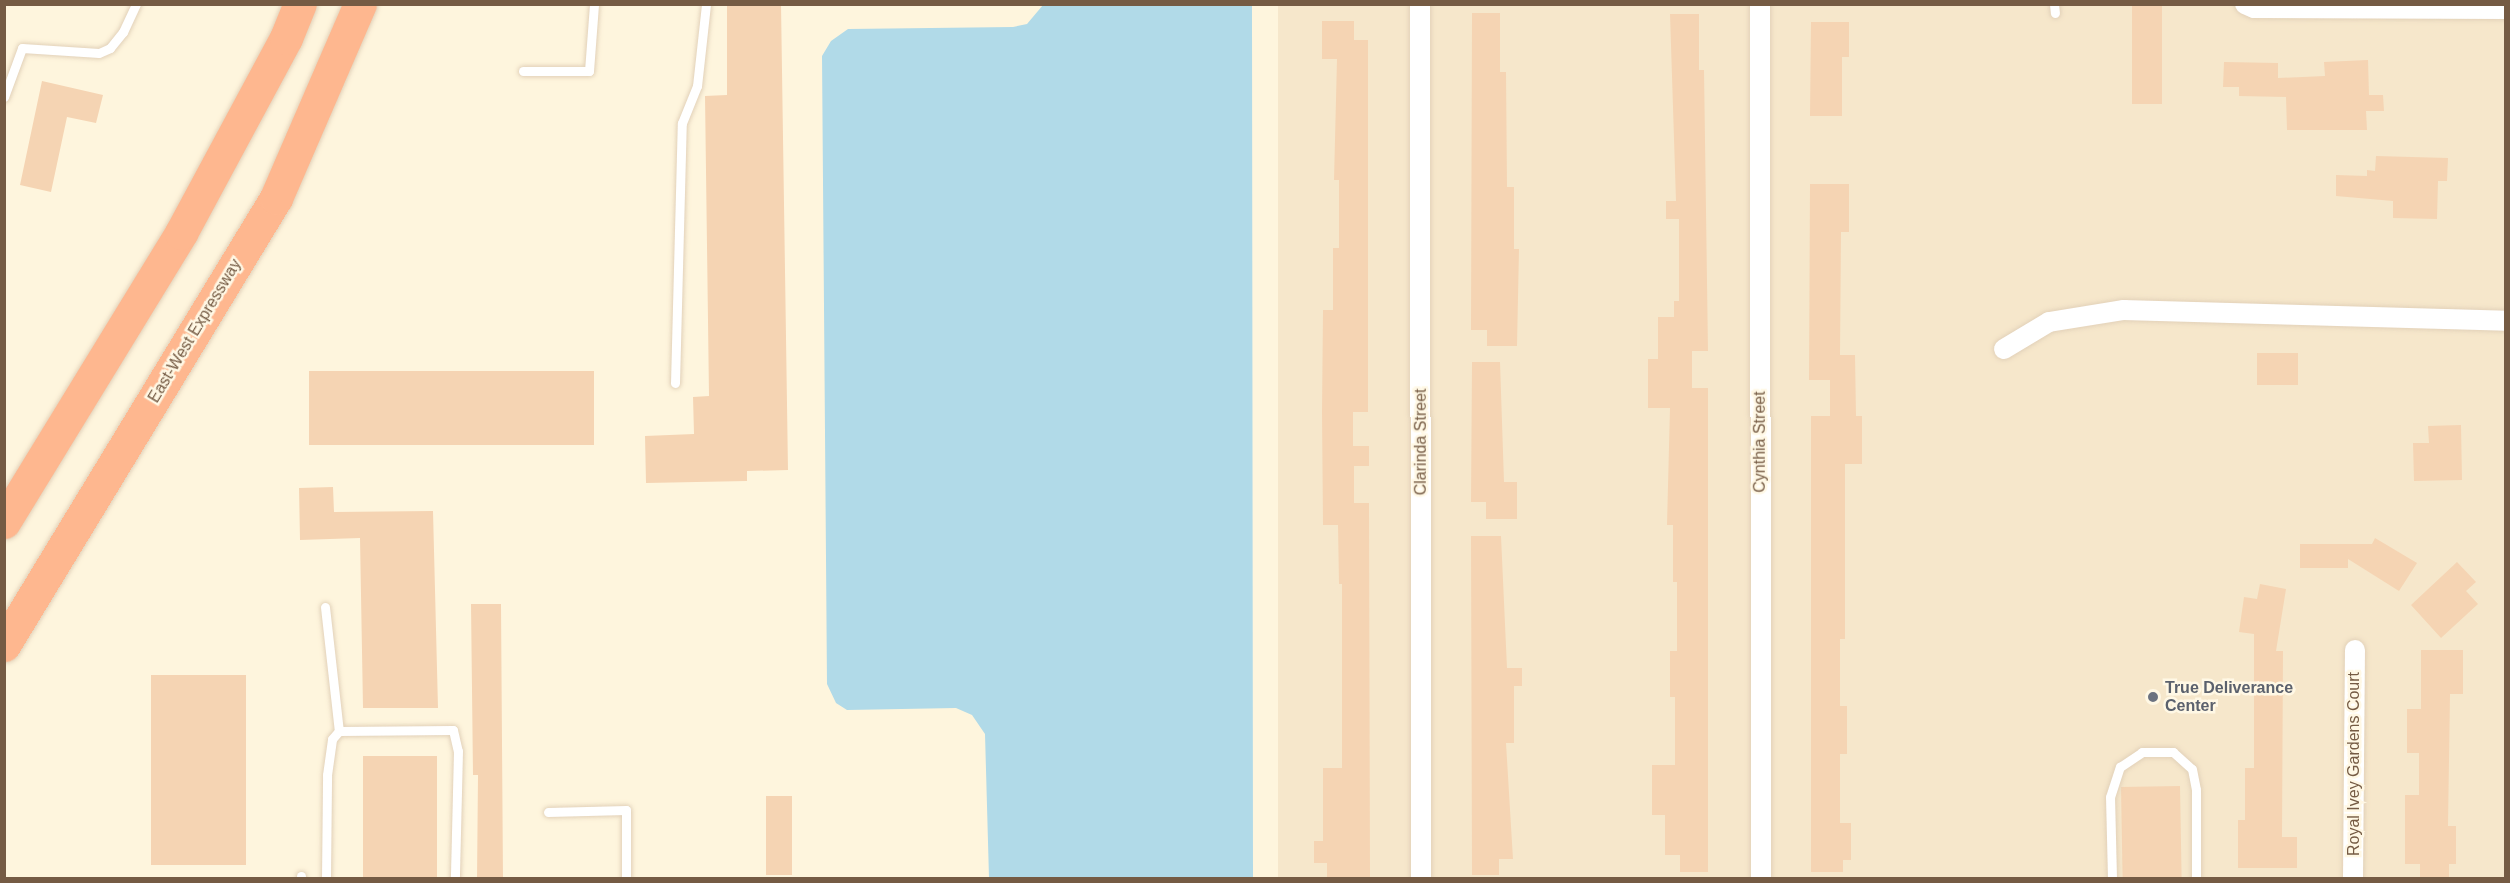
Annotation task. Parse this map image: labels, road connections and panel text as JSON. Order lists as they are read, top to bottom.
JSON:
{
  "streets": {
    "highway": ["East-West Expressway"],
    "street": ["Clarinda Street", "Cynthia Street", "Royal Ivey Gardens Court"]
  },
  "places": ["True Deliverance Center"]
}
